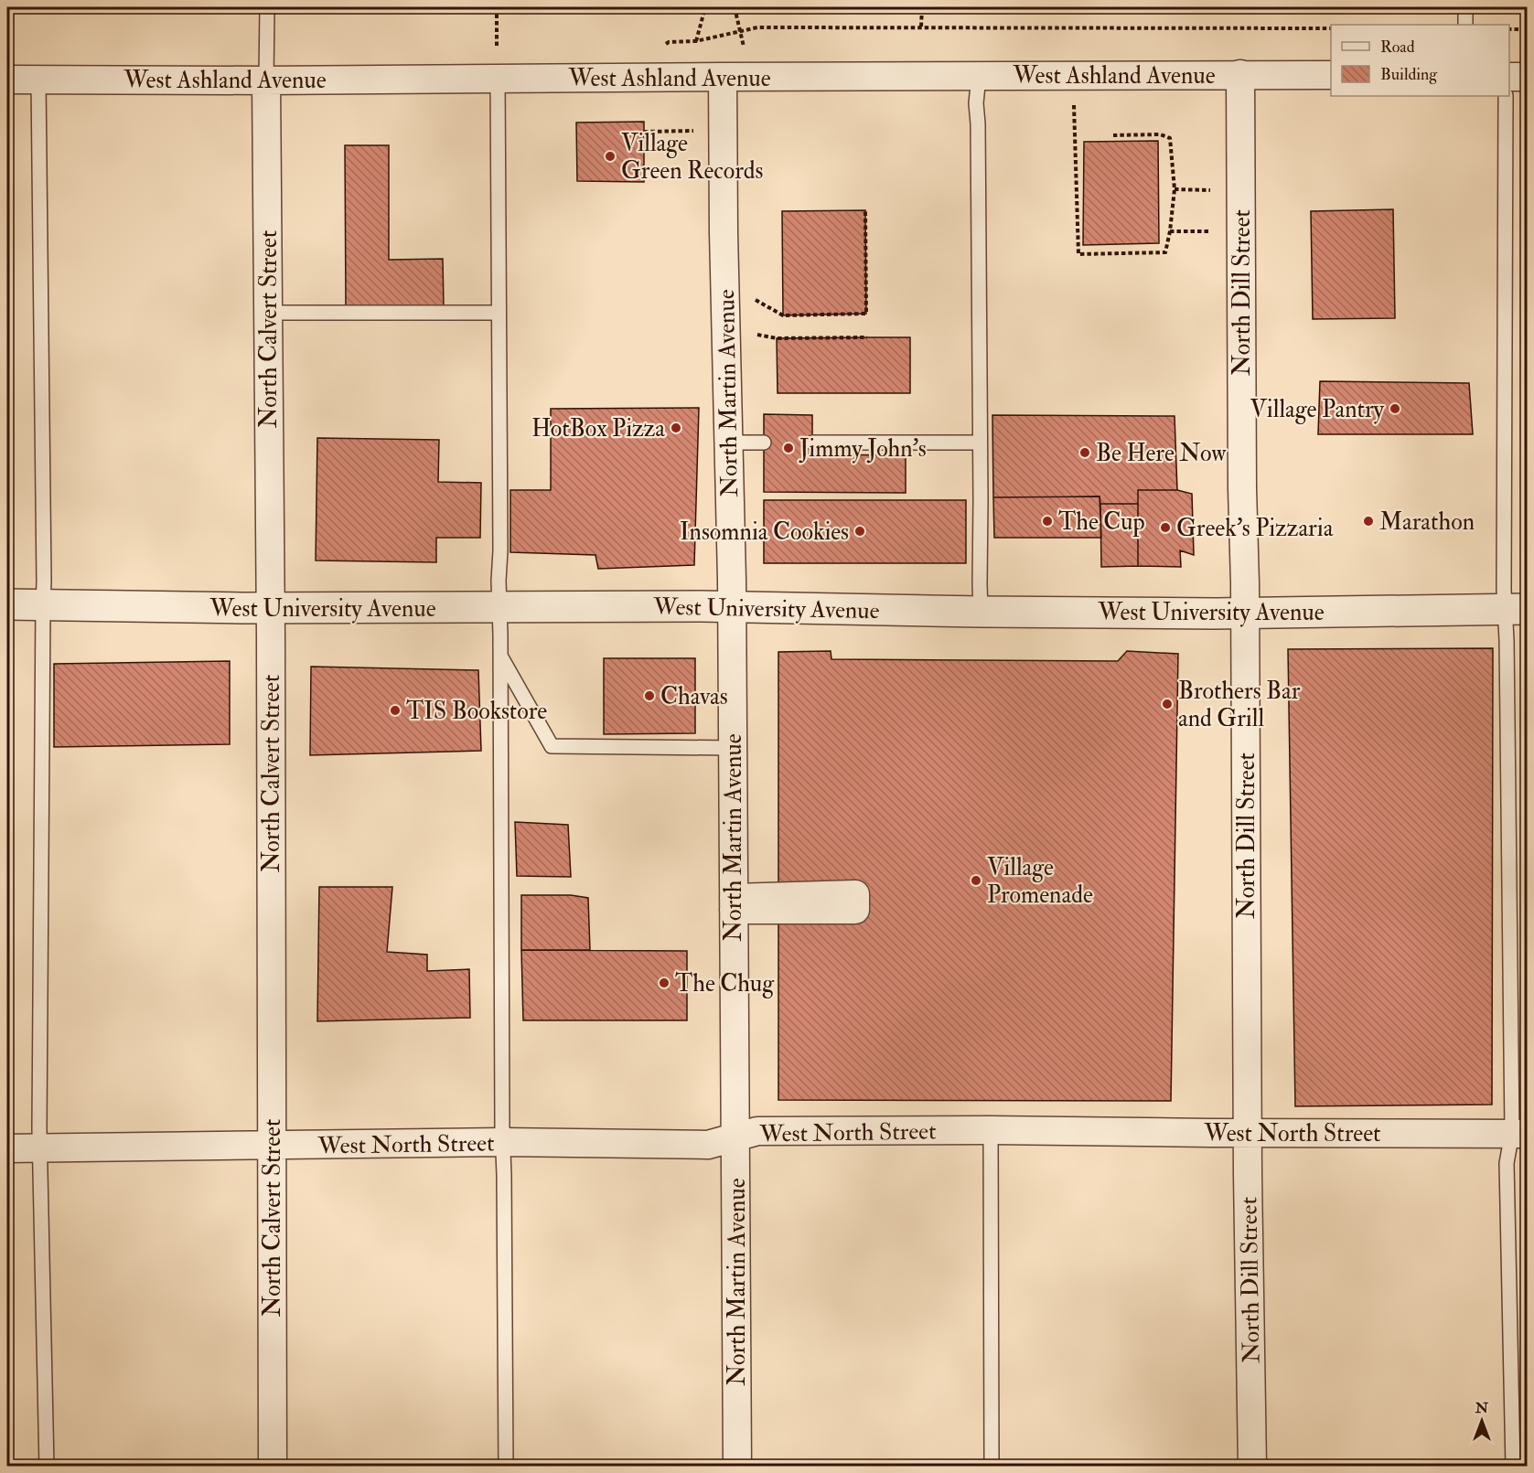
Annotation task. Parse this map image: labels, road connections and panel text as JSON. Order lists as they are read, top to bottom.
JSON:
{
  "streets": {
    "street": [
      "West Ashland Avenue",
      "North Dill Street",
      "North Calvert Street",
      "North Martin Avenue",
      "West University Avenue",
      "West North Street"
    ]
  },
  "crossings": [
    ["West Ashland Avenue", "North Dill Street"],
    ["West Ashland Avenue", "North Calvert Street"],
    ["West Ashland Avenue", "North Martin Avenue"],
    ["North Dill Street", "West University Avenue"],
    ["North Dill Street", "West North Street"],
    ["North Calvert Street", "West University Avenue"],
    ["North Calvert Street", "West North Street"],
    ["North Martin Avenue", "West University Avenue"],
    ["North Martin Avenue", "West North Street"]
  ],
  "places": [
    "Village Green Records",
    "Village Pantry",
    "HotBox Pizza",
    "Jimmy John's",
    "Be Here Now",
    "The Cup",
    "Marathon",
    "Greek's Pizzaria",
    "Insomnia Cookies",
    "Chavas",
    "Brothers Bar and Grill",
    "TIS Bookstore",
    "Village Promenade",
    "The Chug"
  ],
  "legend": ["Road", "Building"],
  "north": "top"
}
